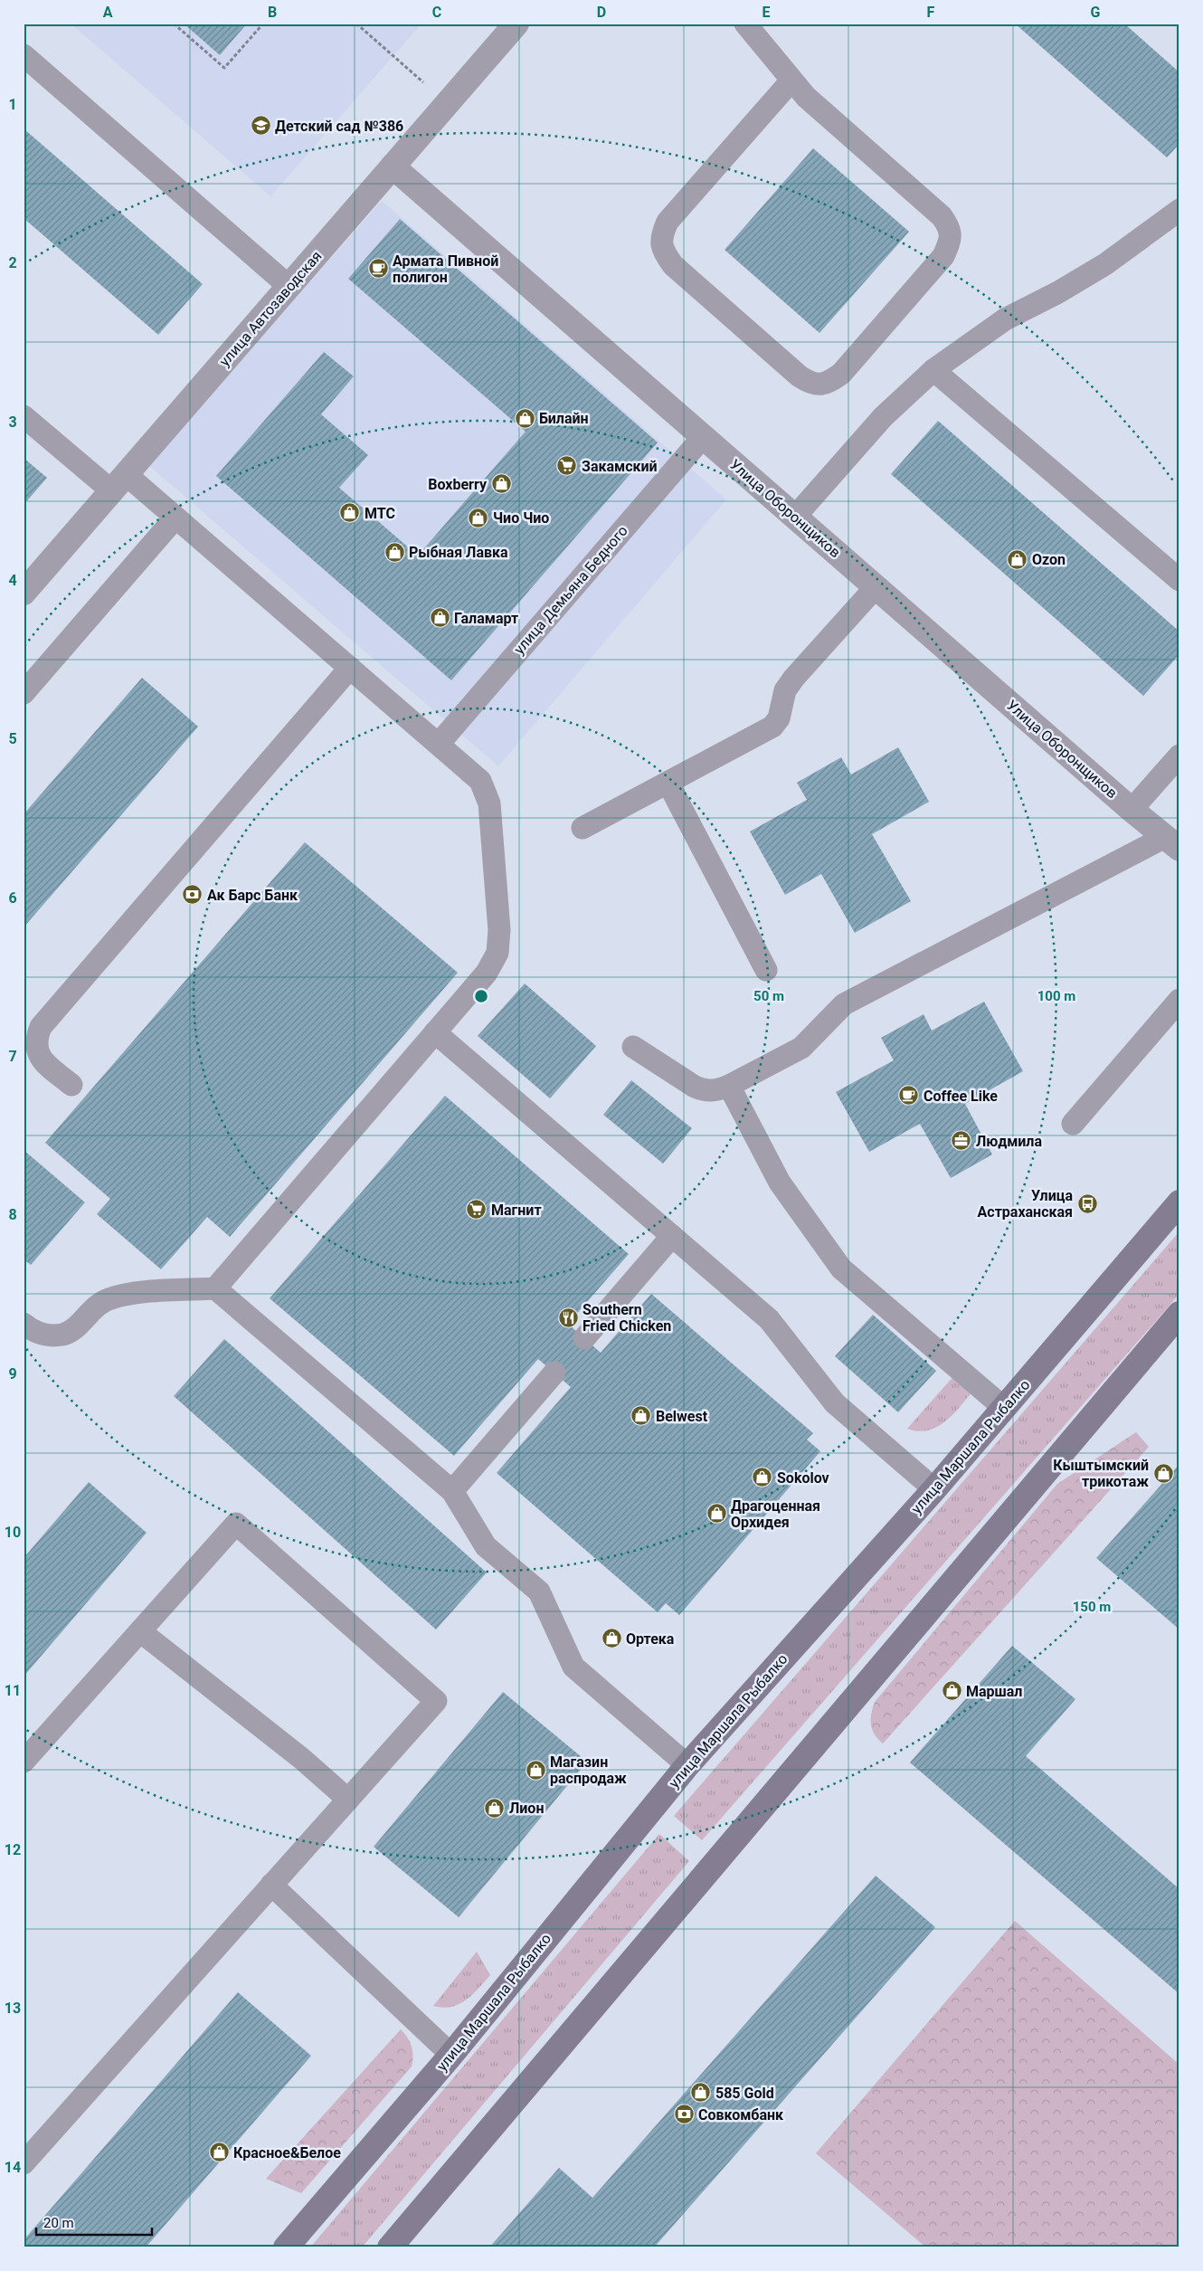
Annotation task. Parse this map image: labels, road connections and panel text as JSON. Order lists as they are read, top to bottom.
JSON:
{
  "streets": {
    "main road": ["улица Маршала Рыбалко"],
    "street": ["улица Автозаводская", "Улица Оборонщиков"],
    "lane": ["улица Демьяна Бедного"]
  },
  "crossings": [
    ["улица Автозаводская", "Улица Оборонщиков"],
    ["Улица Оборонщиков", "улица Демьяна Бедного"]
  ],
  "places": {
    "school or university": ["Детский сад №386"],
    "cafe": ["Армата Пивной полигон", "Coffee Like"],
    "shop": [
      "Билайн",
      "Boxberry",
      "МТС",
      "Чио Чио",
      "Рыбная Лавка",
      "Ozon",
      "Галамарт",
      "Belwest",
      "Кыштымский трикотаж",
      "Sokolov",
      "Драгоценная Орхидея",
      "Ортека",
      "Маршал",
      "Магазин распродаж",
      "Лион",
      "585 Gold",
      "Красное&Белое"
    ],
    "supermarket": ["Закамский", "Магнит"],
    "bank": ["Ак Барс Банк", "Совкомбанк"],
    "office": ["Людмила"],
    "bus stop": ["Улица Астраханская"],
    "restaurant": ["Southern Fried Chicken"]
  },
  "scale_bar": "20 m",
  "grid": {
    "columns": [
      "A",
      "B",
      "C",
      "D",
      "E",
      "F",
      "G"
    ],
    "rows": [
      "1",
      "2",
      "3",
      "4",
      "5",
      "6",
      "7",
      "8",
      "9",
      "10",
      "11",
      "12",
      "13",
      "14"
    ]
  },
  "rings": ["50 m", "100 m", "150 m"]
}
